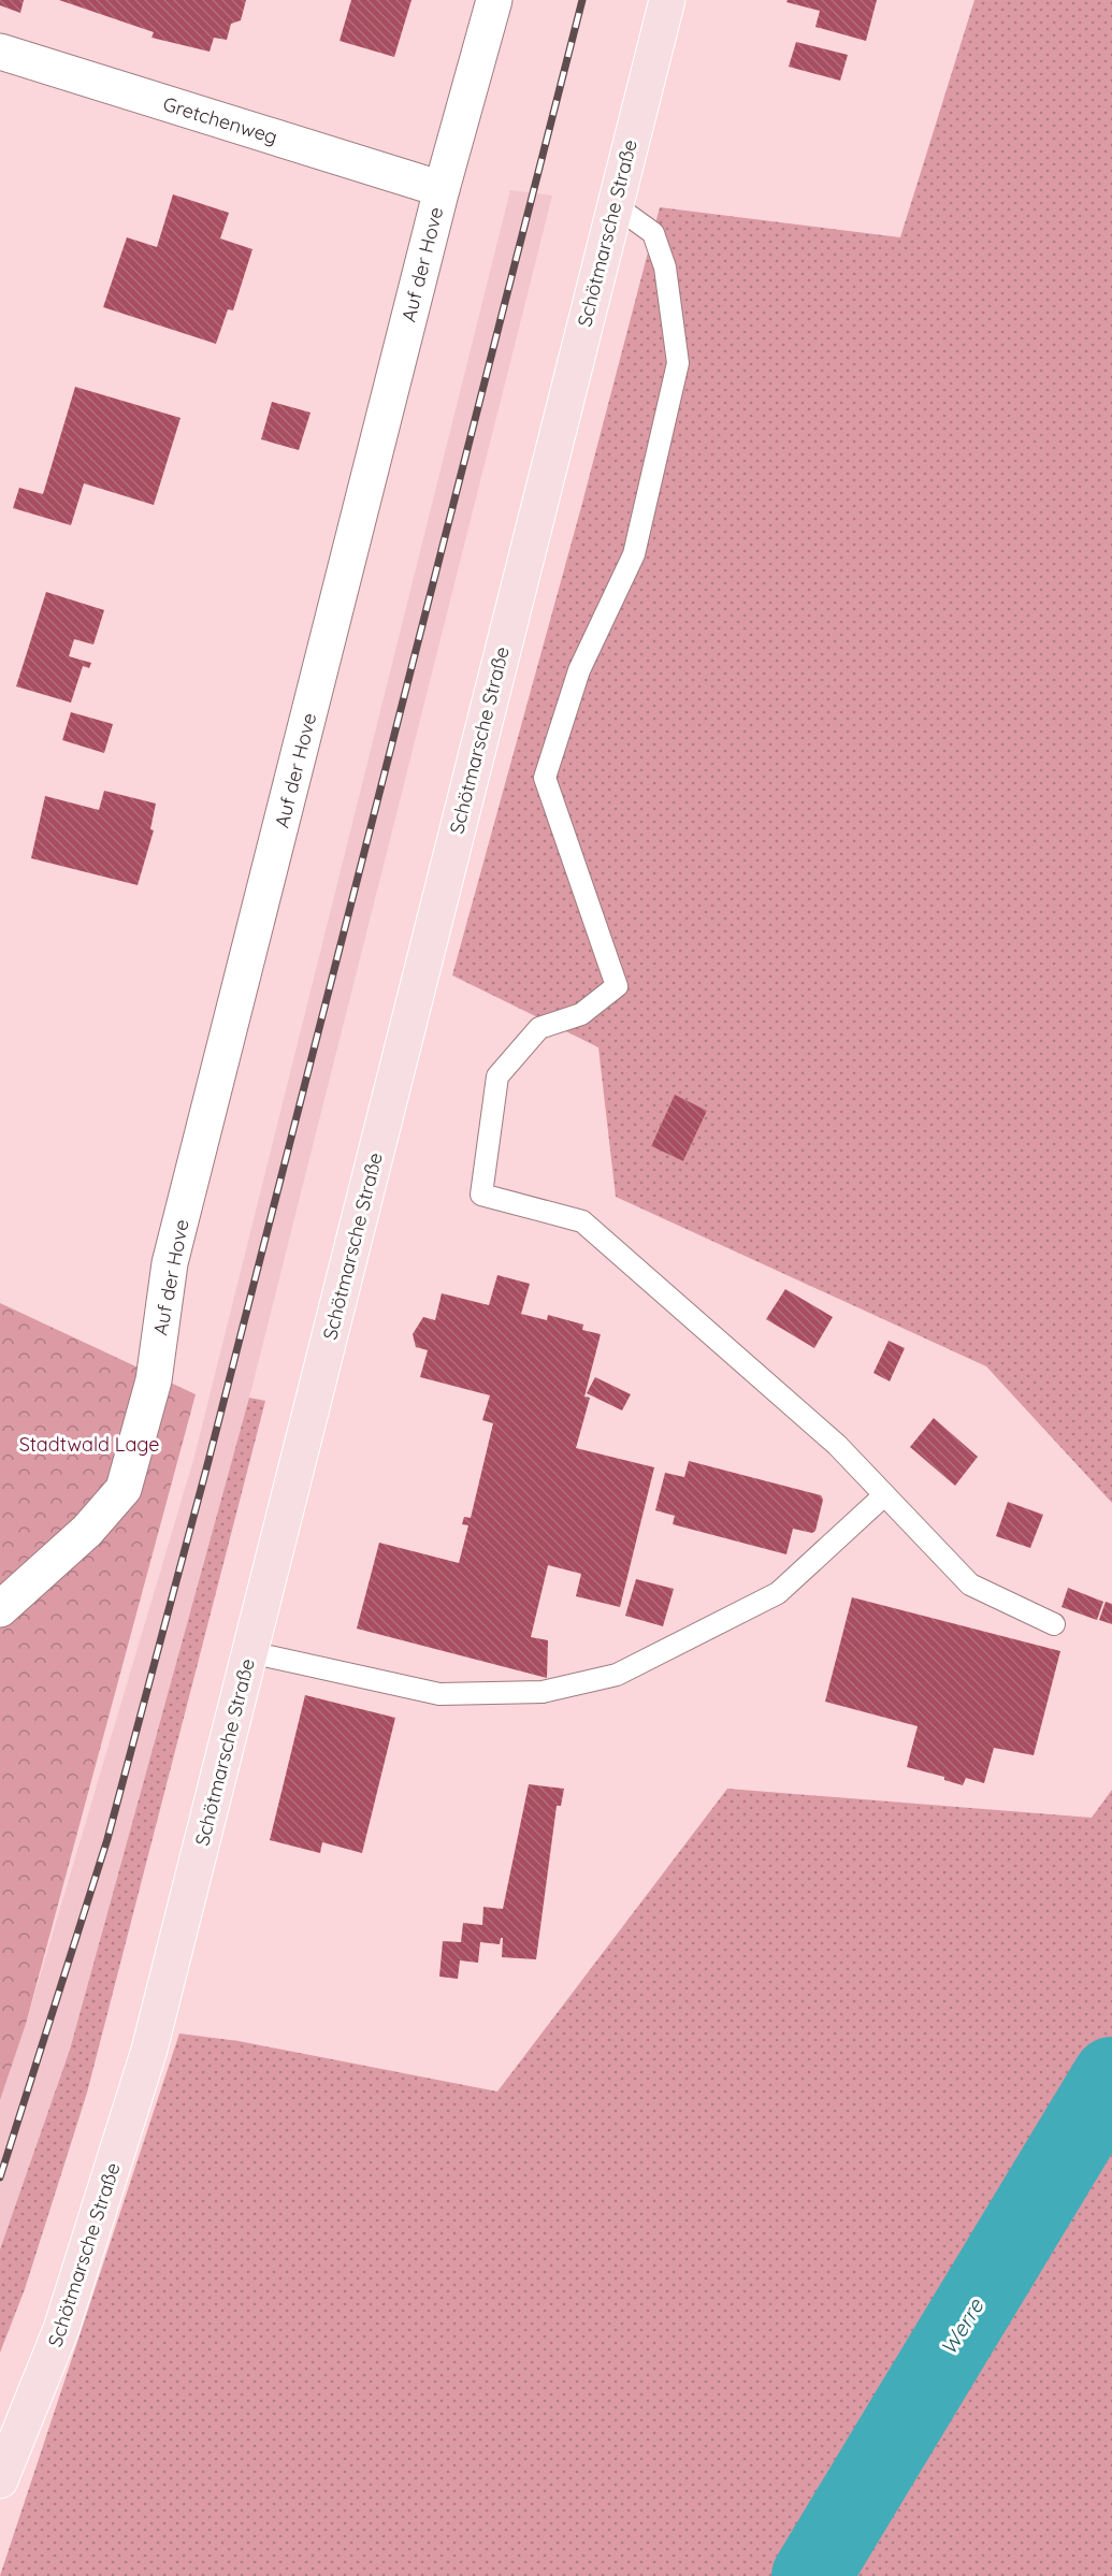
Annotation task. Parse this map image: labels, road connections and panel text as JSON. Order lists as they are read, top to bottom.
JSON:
{
  "streets": {
    "main road": ["Schötmarsche Straße"],
    "street": ["Gretchenweg", "Auf der Hove"]
  },
  "crossings": [
    ["Gretchenweg", "Auf der Hove"]
  ],
  "water": ["Werre"],
  "parks": ["Stadtwald Lage"]
}
